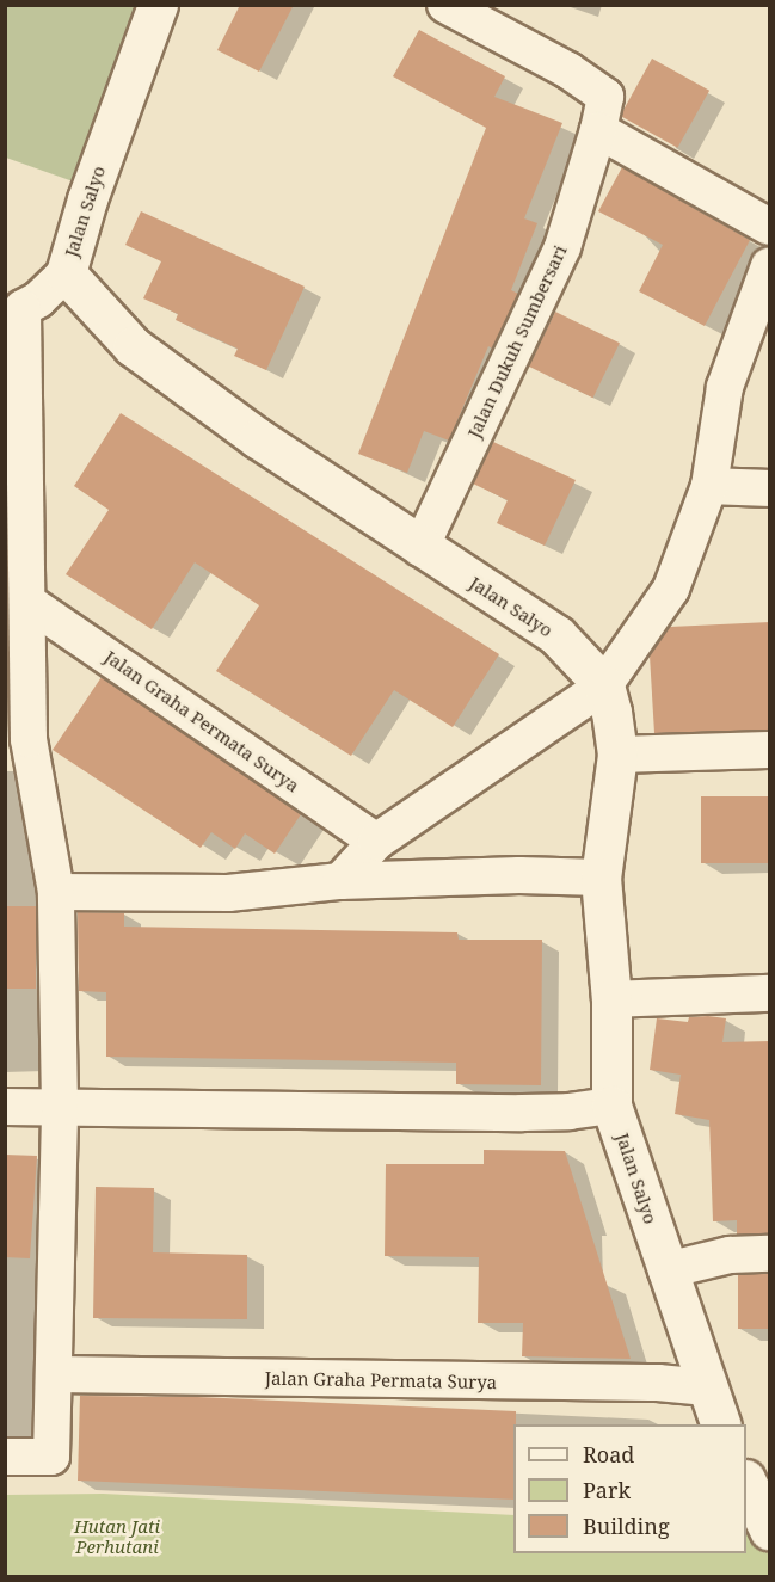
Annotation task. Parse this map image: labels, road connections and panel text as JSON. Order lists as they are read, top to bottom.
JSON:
{
  "streets": {
    "street": ["Jalan Salyo", "Jalan Dukuh Sumbersari", "Jalan Graha Permata Surya"]
  },
  "crossings": [
    ["Jalan Salyo", "Jalan Dukuh Sumbersari"],
    ["Jalan Salyo", "Jalan Graha Permata Surya"]
  ],
  "parks": ["Hutan Jati Perhutani"],
  "legend": ["Road", "Park", "Building"]
}
